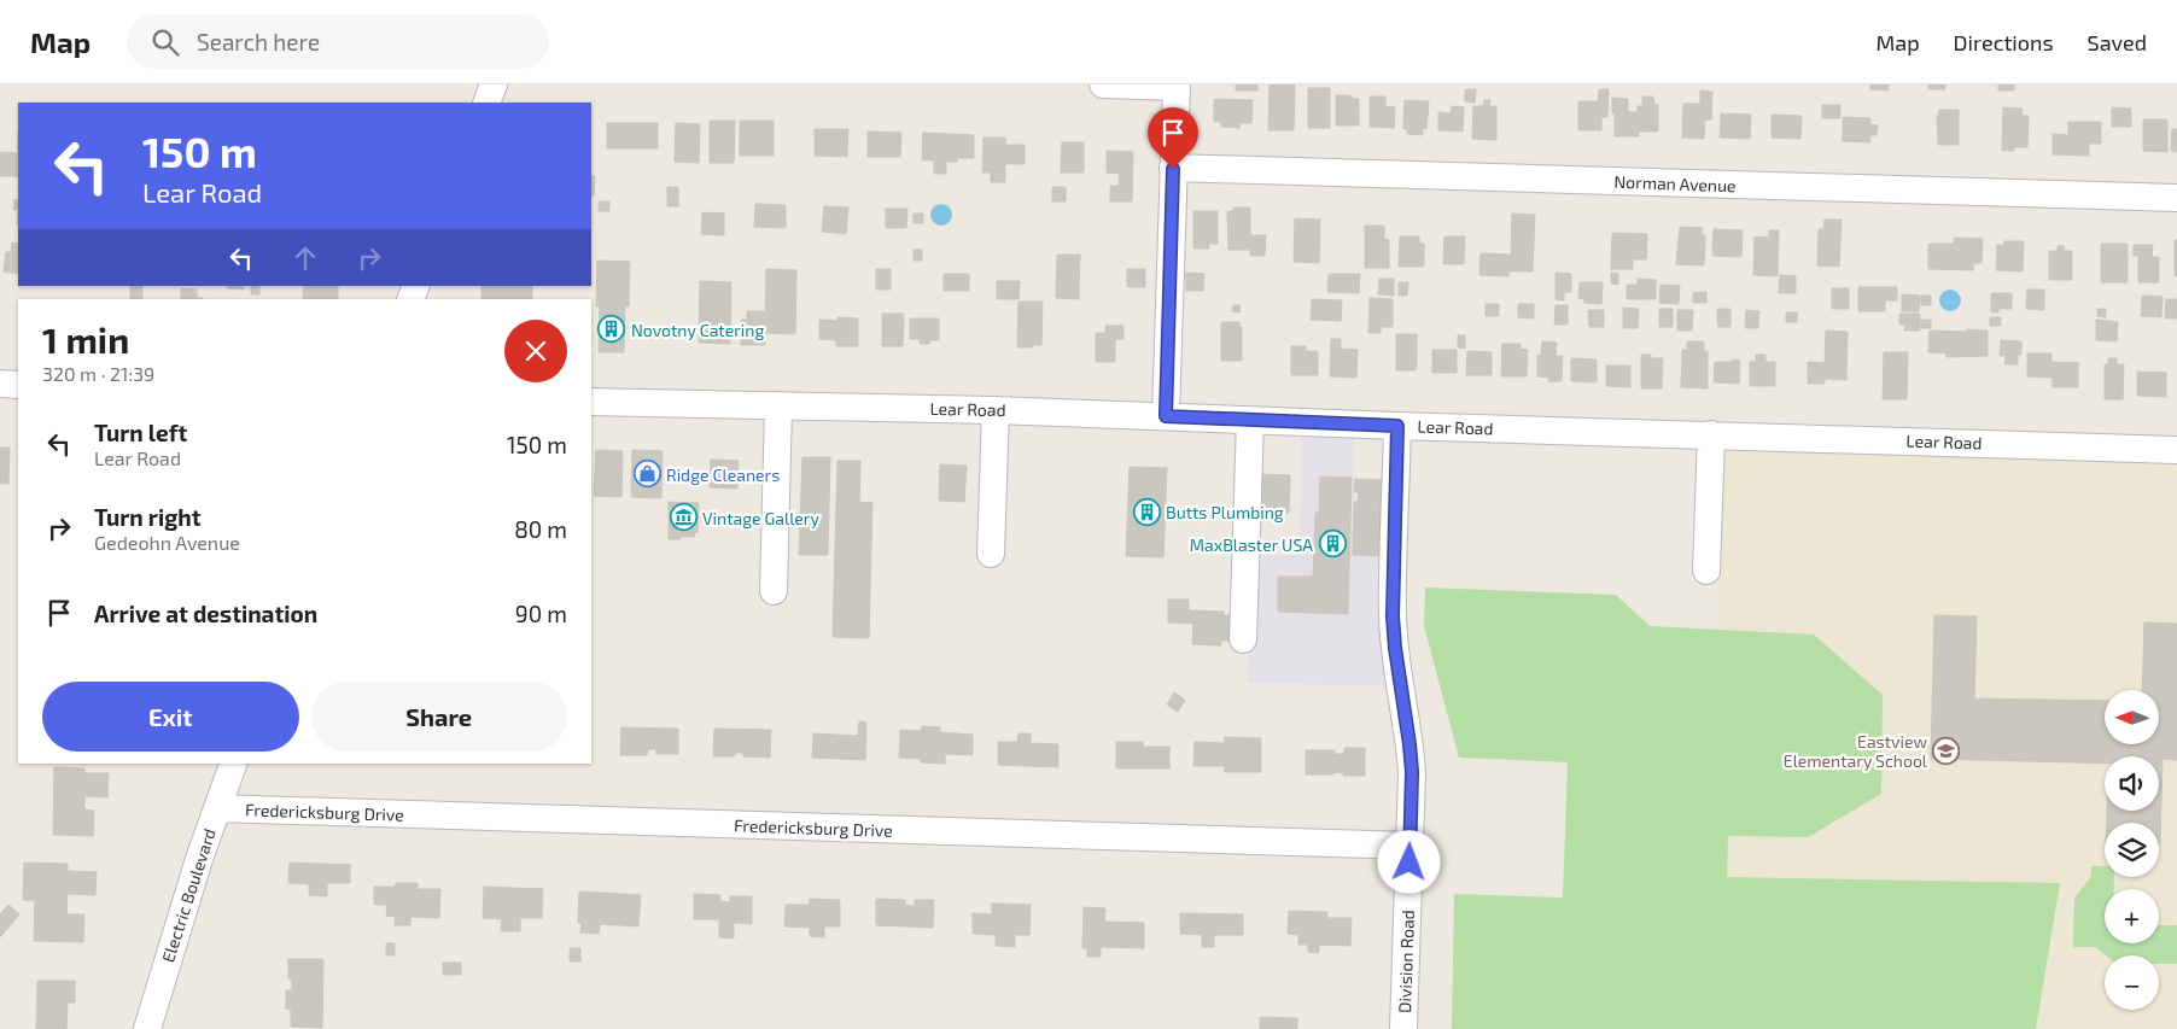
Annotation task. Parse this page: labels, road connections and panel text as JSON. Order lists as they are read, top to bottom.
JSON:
{
  "streets": {
    "street": [
      "Norman Avenue",
      "Lear Road",
      "Fredericksburg Drive",
      "Electric Boulevard",
      "Division Road"
    ]
  },
  "crossings": [
    ["Lear Road", "Division Road"],
    ["Fredericksburg Drive", "Electric Boulevard"],
    ["Fredericksburg Drive", "Division Road"]
  ],
  "places": {
    "building": ["Novotny Catering", "Butts Plumbing", "MaxBlaster USA"],
    "shop": ["Ridge Cleaners"],
    "museum": ["Vintage Gallery"],
    "school or university": ["Eastview Elementary School"]
  },
  "north": "left",
  "page": {
    "header": "Map",
    "search": "Search here",
    "nav": ["Map", "Directions", "Saved"],
    "turn": ["150 m", "Lear Road"],
    "heading": ["1 min", "320 m · 21:39"],
    "list": [
      {
        "name": "Turn left",
        "note": "Lear Road",
        "value": "150 m"
      },
      {
        "name": "Turn right",
        "note": "Gedeohn Avenue",
        "value": "80 m"
      },
      {
        "name": "Arrive at destination",
        "value": "90 m"
      }
    ],
    "buttons": ["Exit", "Share"],
    "map_buttons": ["+", "−"]
  }
}
